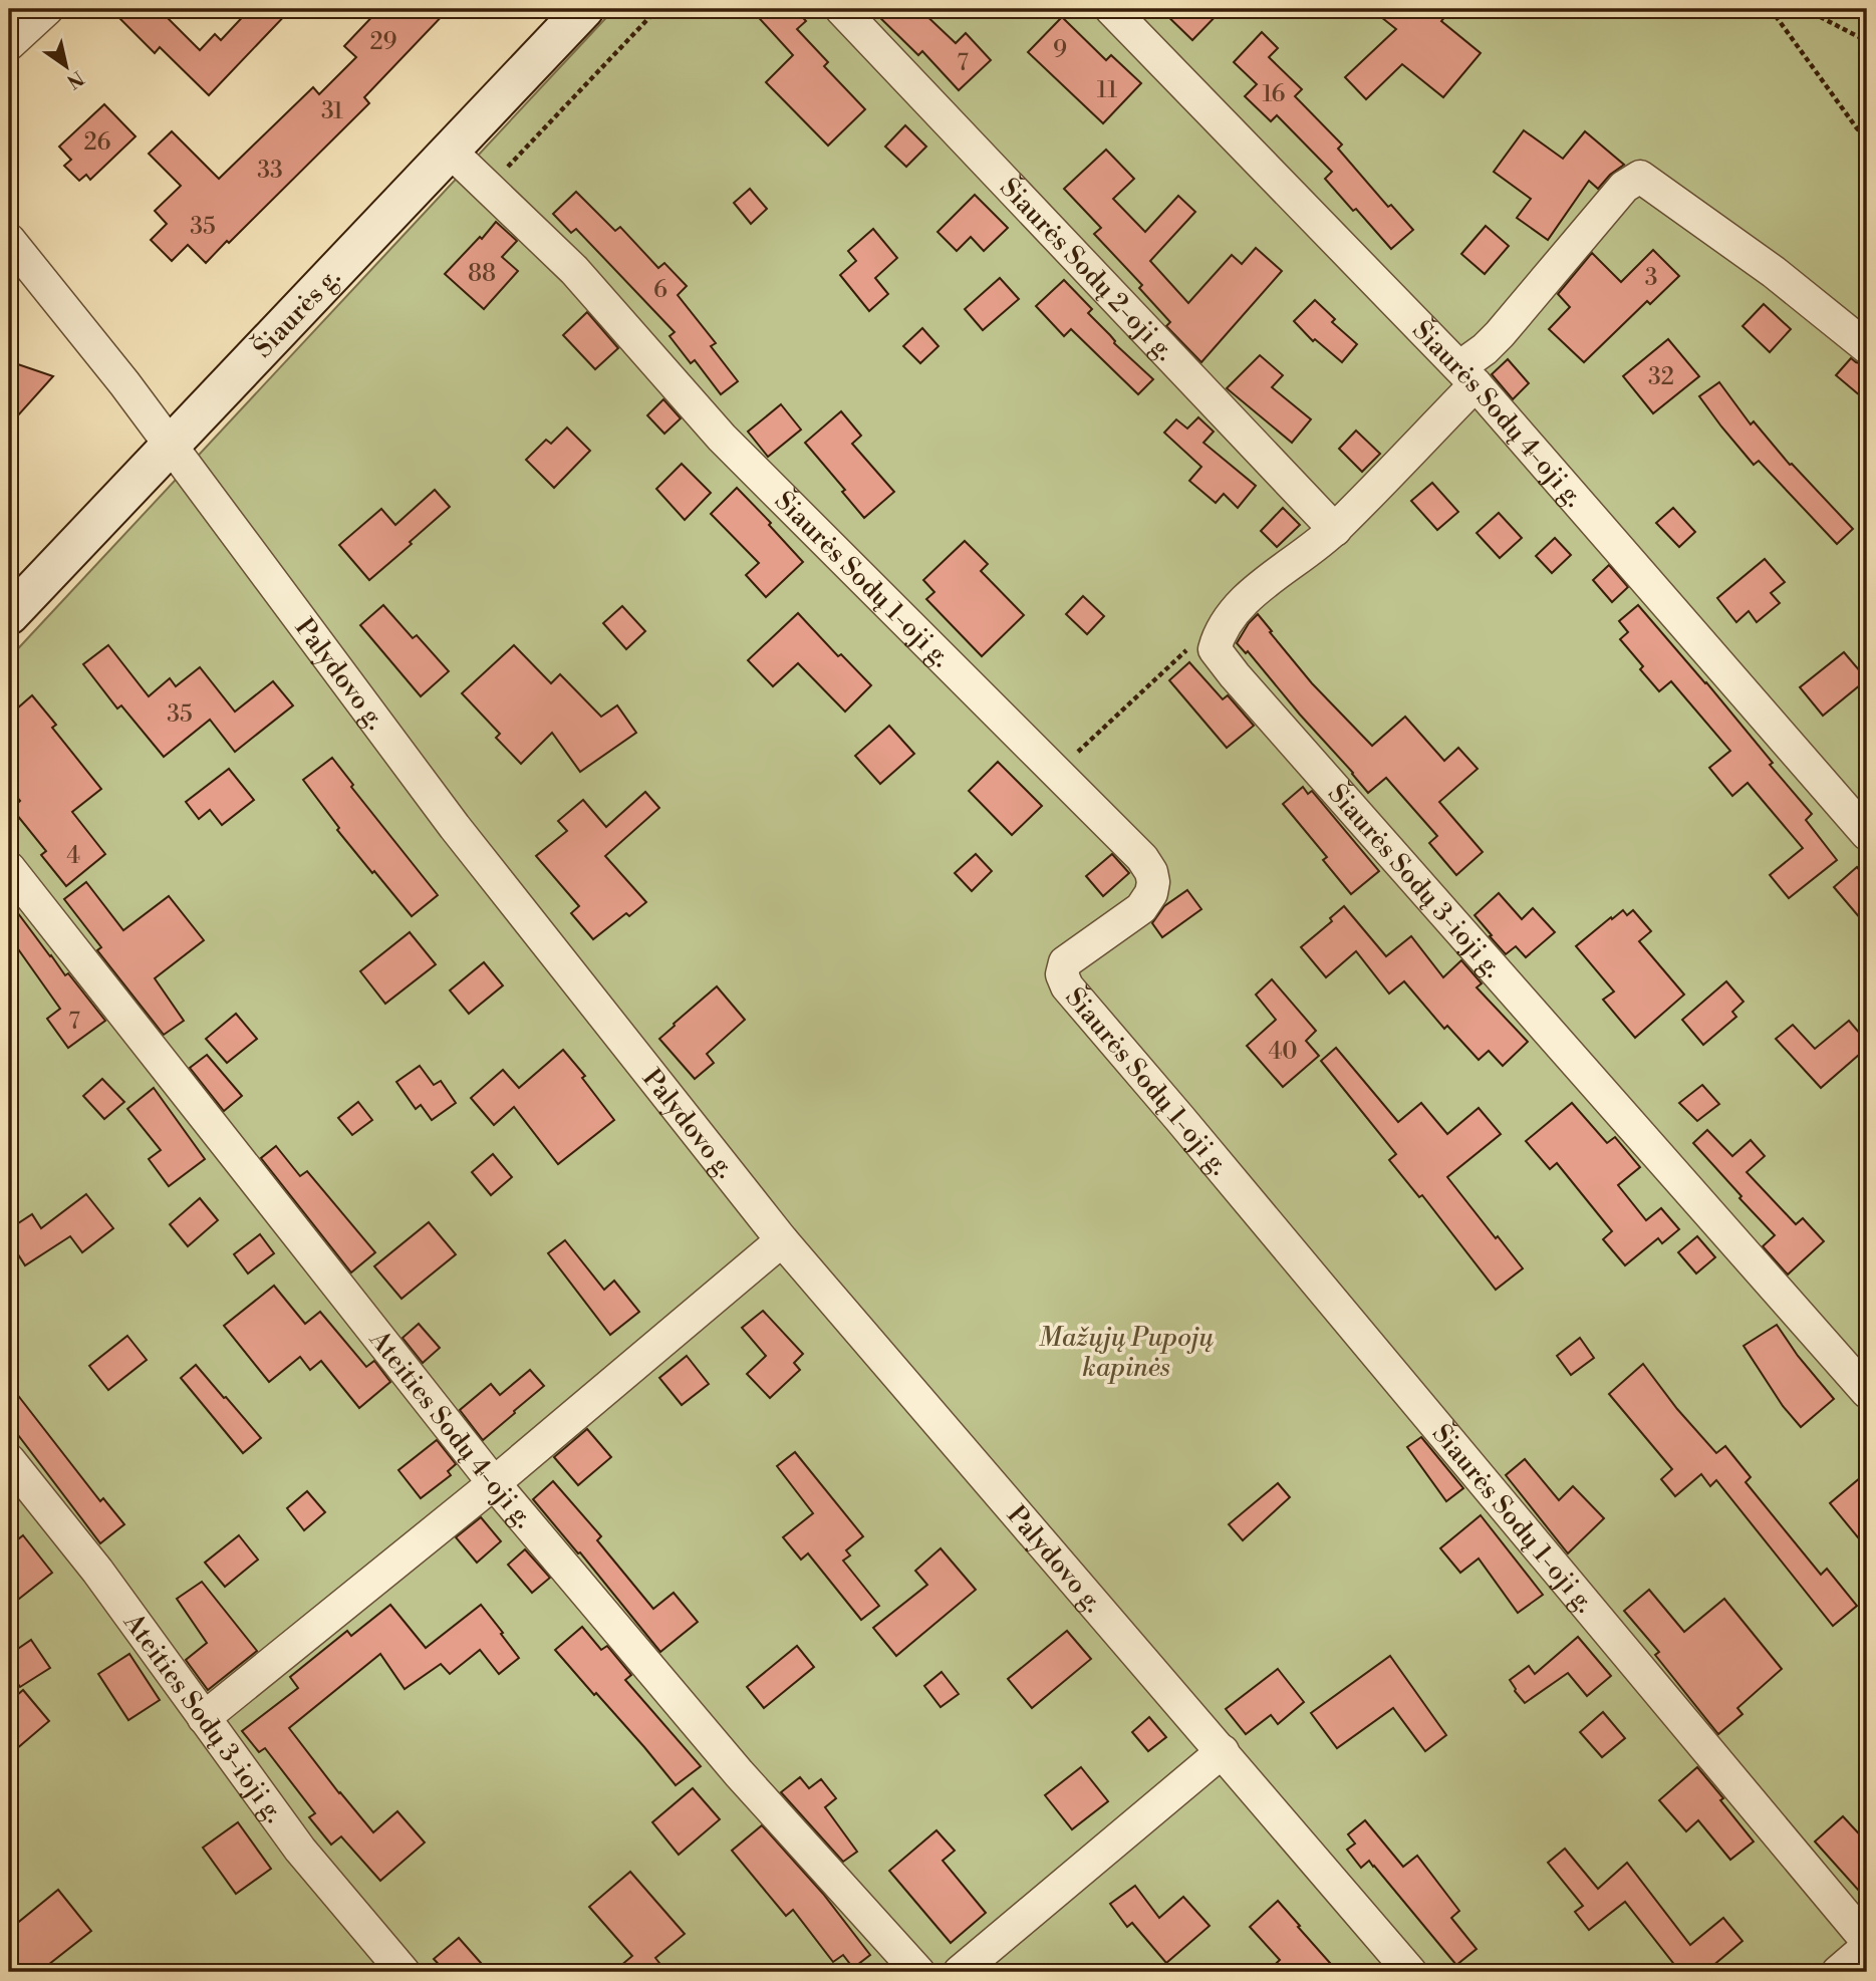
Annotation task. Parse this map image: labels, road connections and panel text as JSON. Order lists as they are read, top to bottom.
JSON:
{
  "streets": {
    "main road": ["Šiaurės g."],
    "street": [
      "Šiaurės Sodų 2-oji g.",
      "Šiaurės Sodų 4-oji g.",
      "Šiaurės Sodų 1-oji g.",
      "Palydovo g.",
      "Šiaurės Sodų 3-ioji g.",
      "Ateities Sodų 4-oji g.",
      "Ateities Sodų 3-ioji g."
    ]
  },
  "crossings": [
    ["Šiaurės g.", "Šiaurės Sodų 1-oji g."],
    ["Šiaurės g.", "Palydovo g."]
  ],
  "parks": ["Mažųjų Pupojų kapinės"],
  "house_numbers": [
    "29",
    "9",
    "7",
    "11",
    "16",
    "31",
    "26",
    "33",
    "35",
    "88",
    "3",
    "6",
    "32",
    "35",
    "4",
    "7",
    "40"
  ],
  "north": "bottom right"
}
